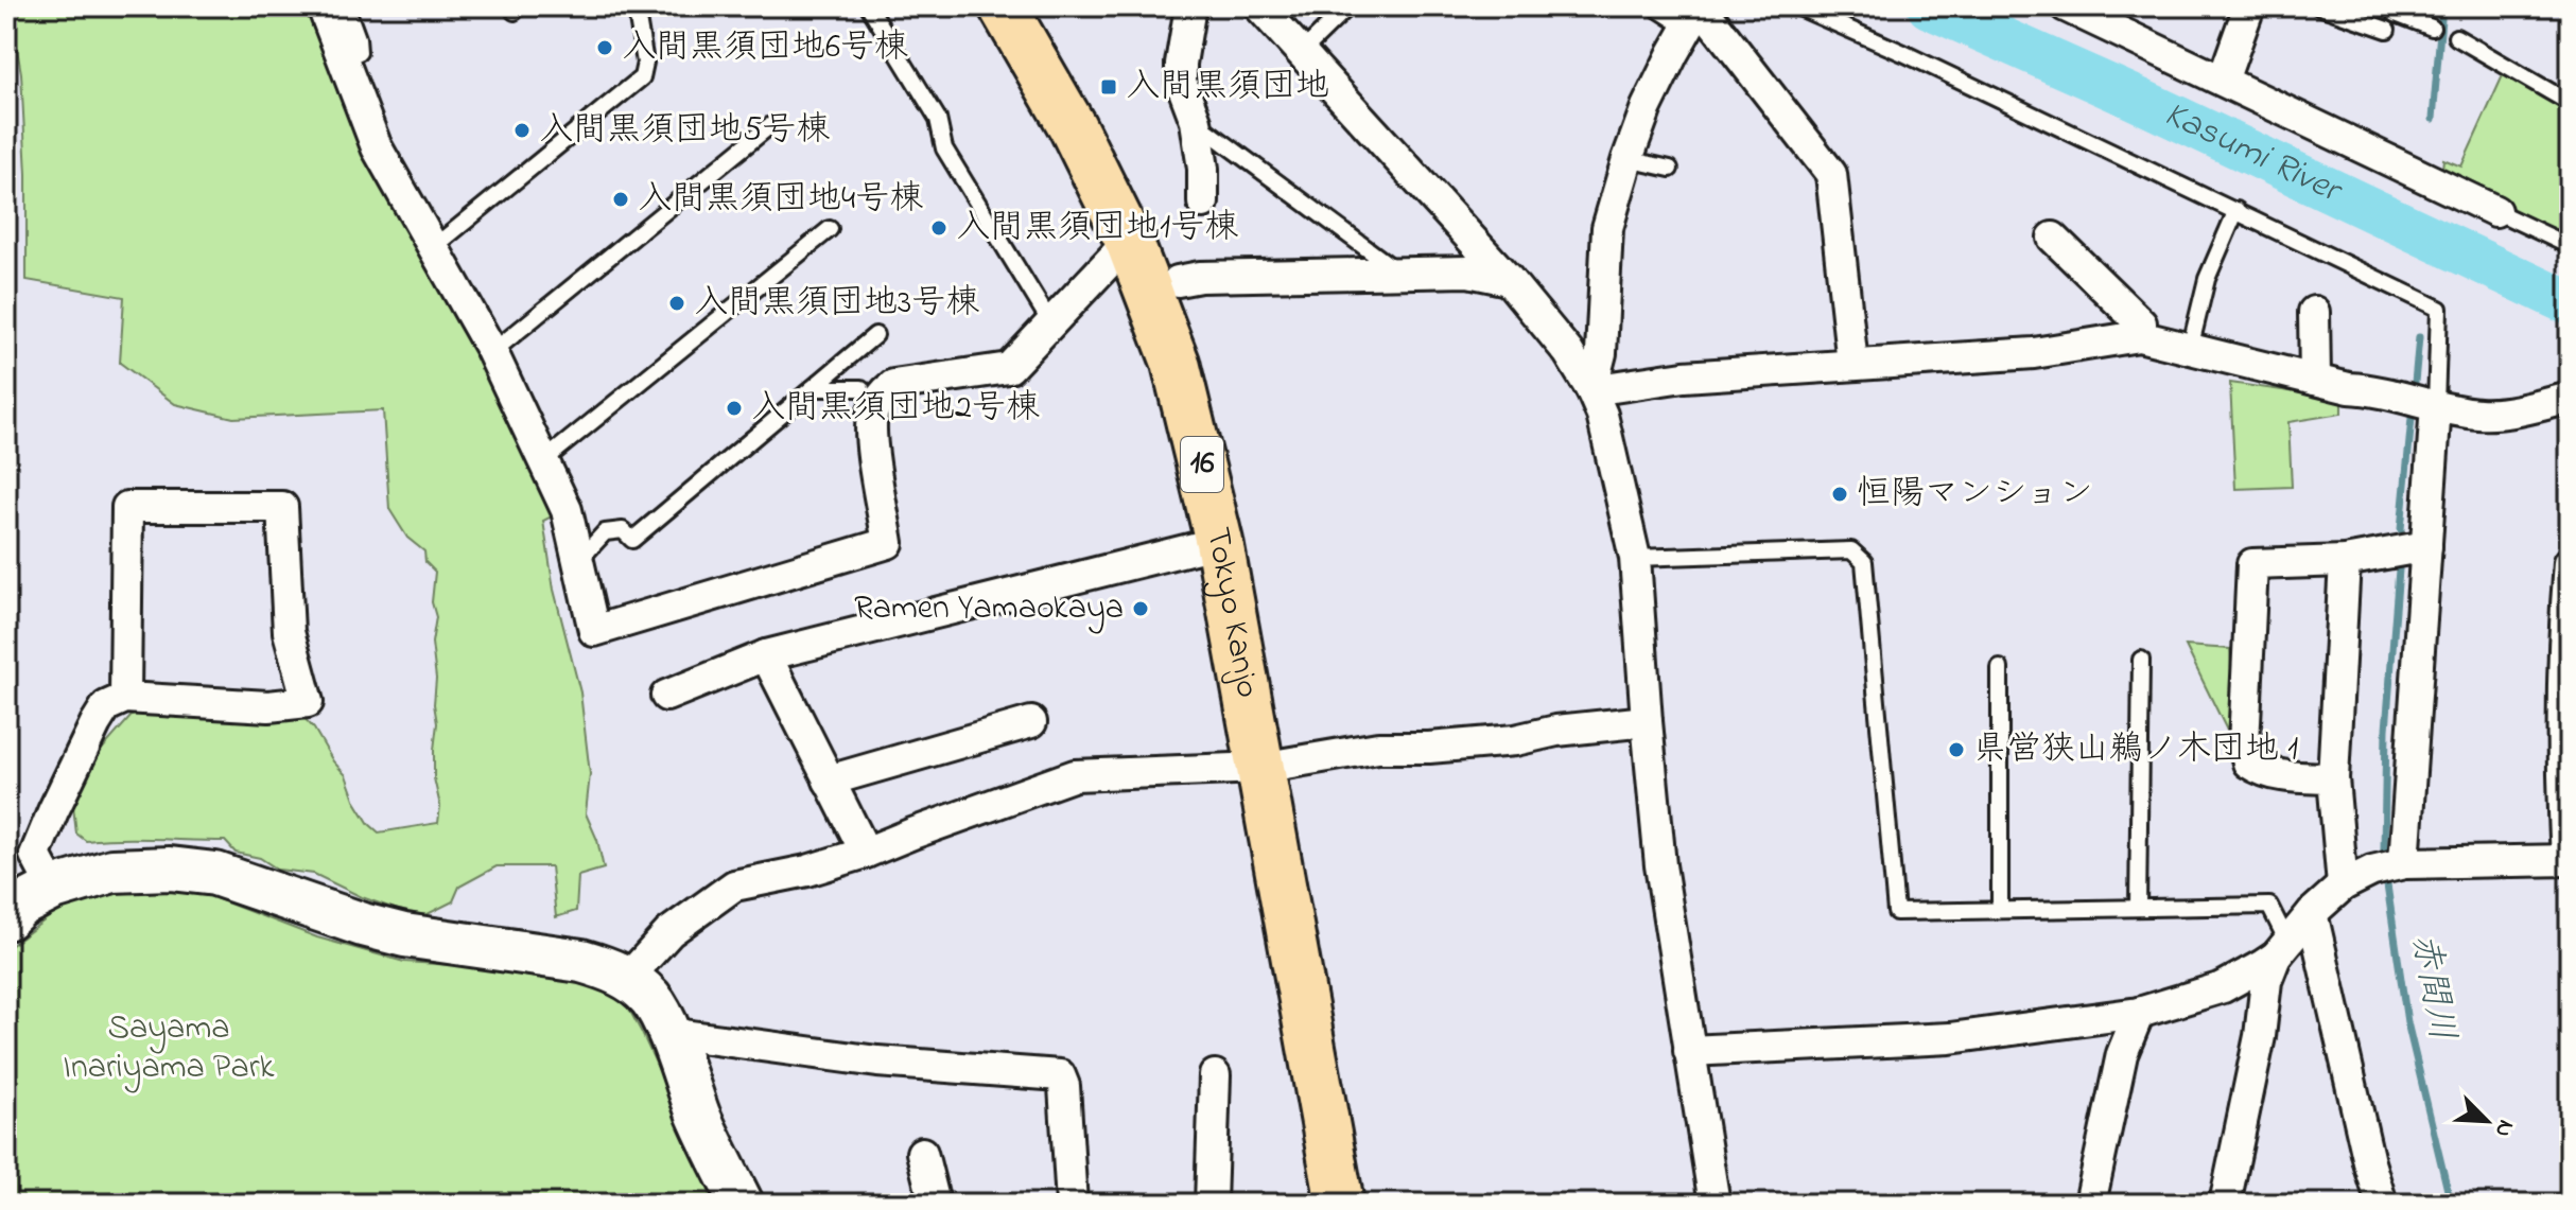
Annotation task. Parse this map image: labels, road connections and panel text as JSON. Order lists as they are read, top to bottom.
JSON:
{
  "streets": {
    "highway": ["16", "Tokyo Kanjo"]
  },
  "water": ["Kasumi River", "赤間川"],
  "parks": ["Sayama Inariyama Park"],
  "places": {
    "other": [
      "入間黒須団地6号棟",
      "入間黒須団地5号棟",
      "入間黒須団地4号棟",
      "入間黒須団地1号棟",
      "入間黒須団地3号棟",
      "入間黒須団地2号棟",
      "恒陽マンション",
      "Ramen Yamaokaya",
      "県営狭山鵜ノ木団地 1"
    ],
    "transit": ["入間黒須団地"]
  },
  "north": "bottom right"
}
